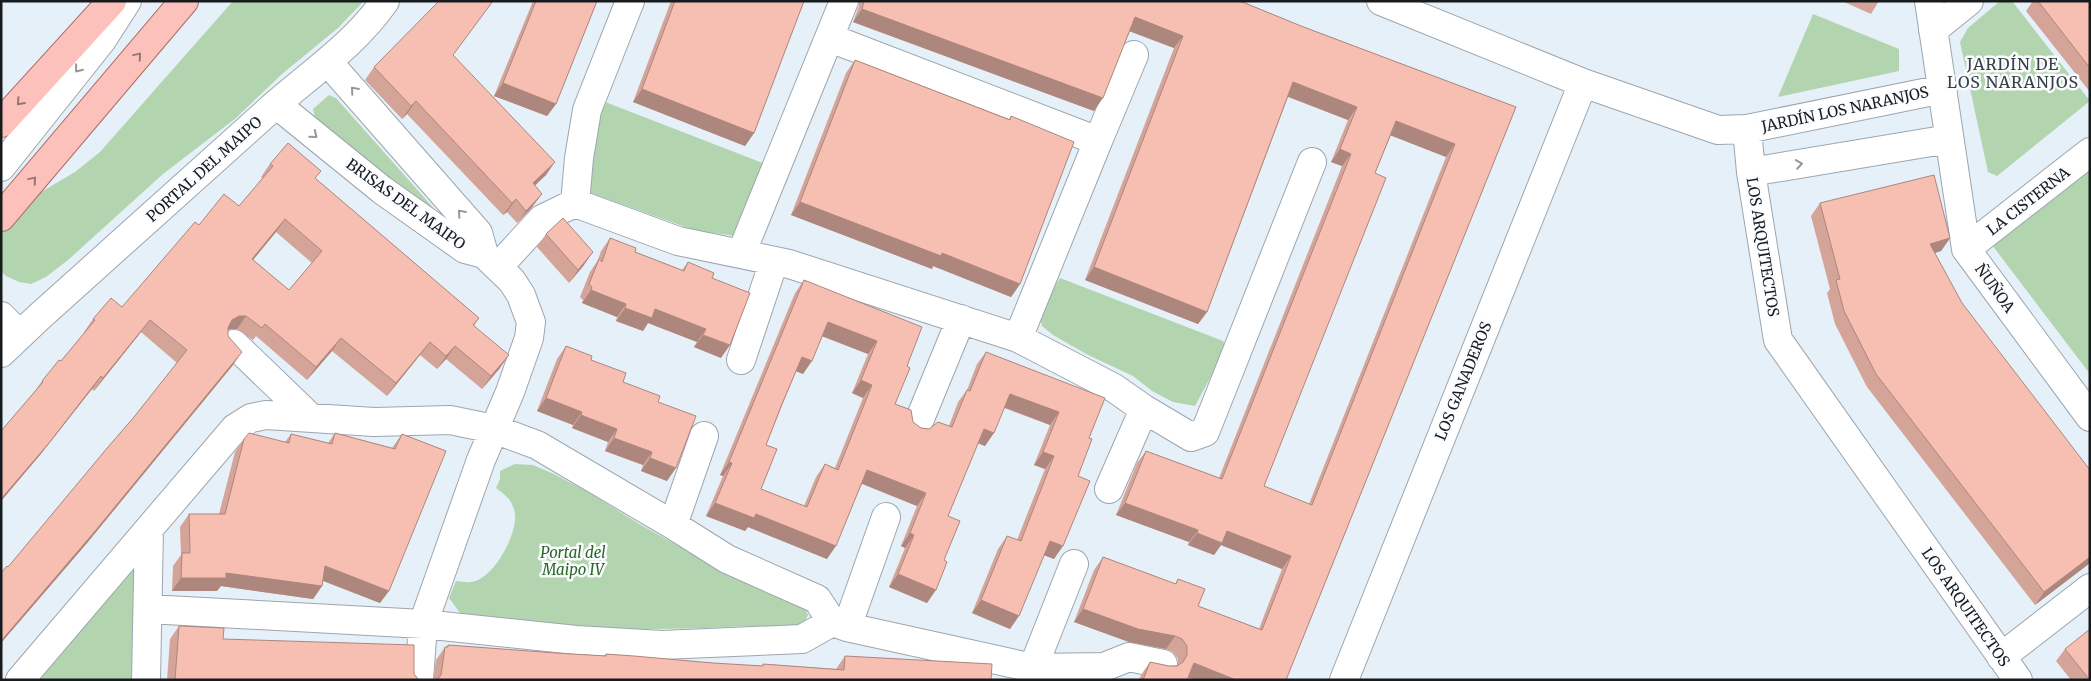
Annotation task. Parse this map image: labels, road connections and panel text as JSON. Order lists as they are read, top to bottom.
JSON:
{
  "streets": {
    "street": [
      "JARDÍN LOS NARANJOS",
      "PORTAL DEL MAIPO",
      "LA CISTERNA",
      "BRISAS DEL MAIPO",
      "LOS ARQUITECTOS",
      "ÑUÑOA",
      "LOS GANADEROS"
    ]
  },
  "crossings": [
    ["JARDÍN LOS NARANJOS", "LOS ARQUITECTOS"],
    ["JARDÍN LOS NARANJOS", "ÑUÑOA"],
    ["PORTAL DEL MAIPO", "BRISAS DEL MAIPO"],
    ["LA CISTERNA", "ÑUÑOA"]
  ],
  "districts": ["JARDÍN DE LOS NARANJOS"],
  "parks": ["Portal del Maipo IV"]
}
